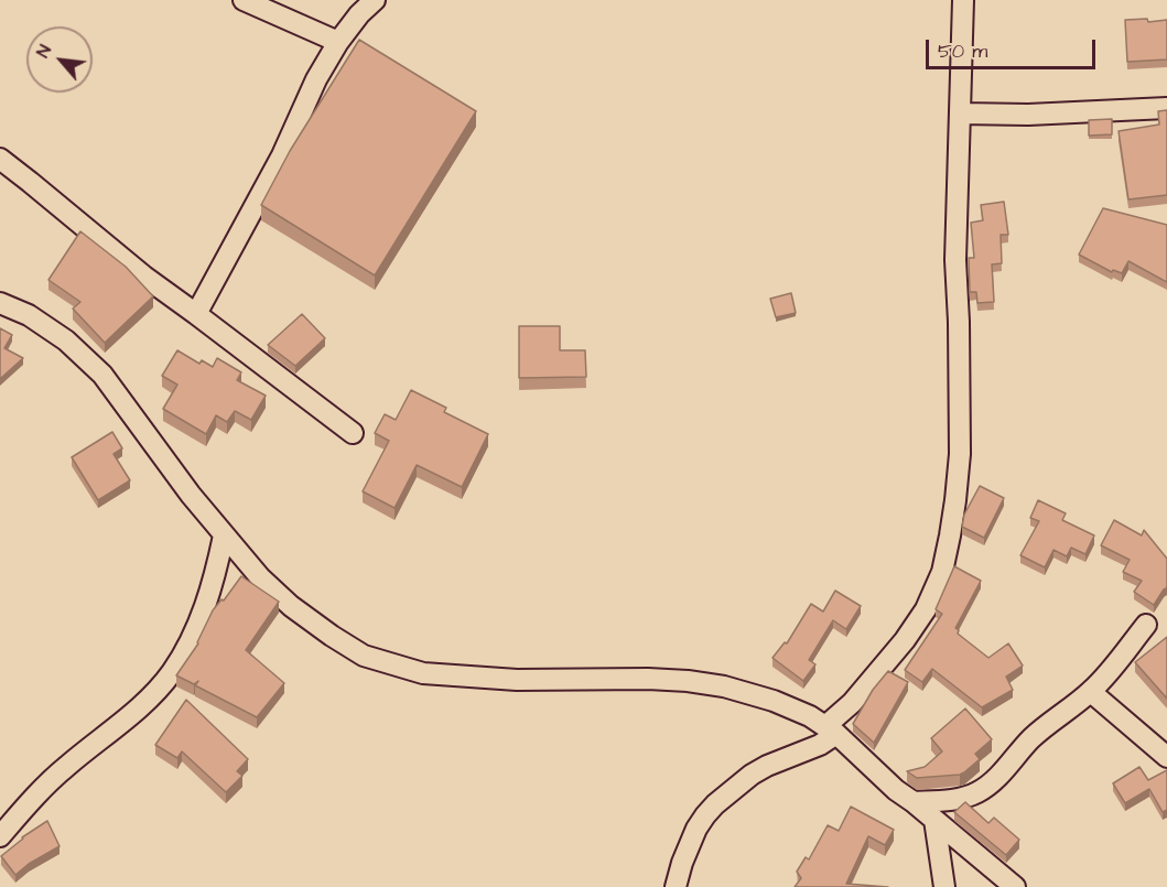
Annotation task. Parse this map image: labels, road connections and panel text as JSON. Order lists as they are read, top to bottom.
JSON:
{
  "scale_bar": "50 m",
  "north": "top left"
}
